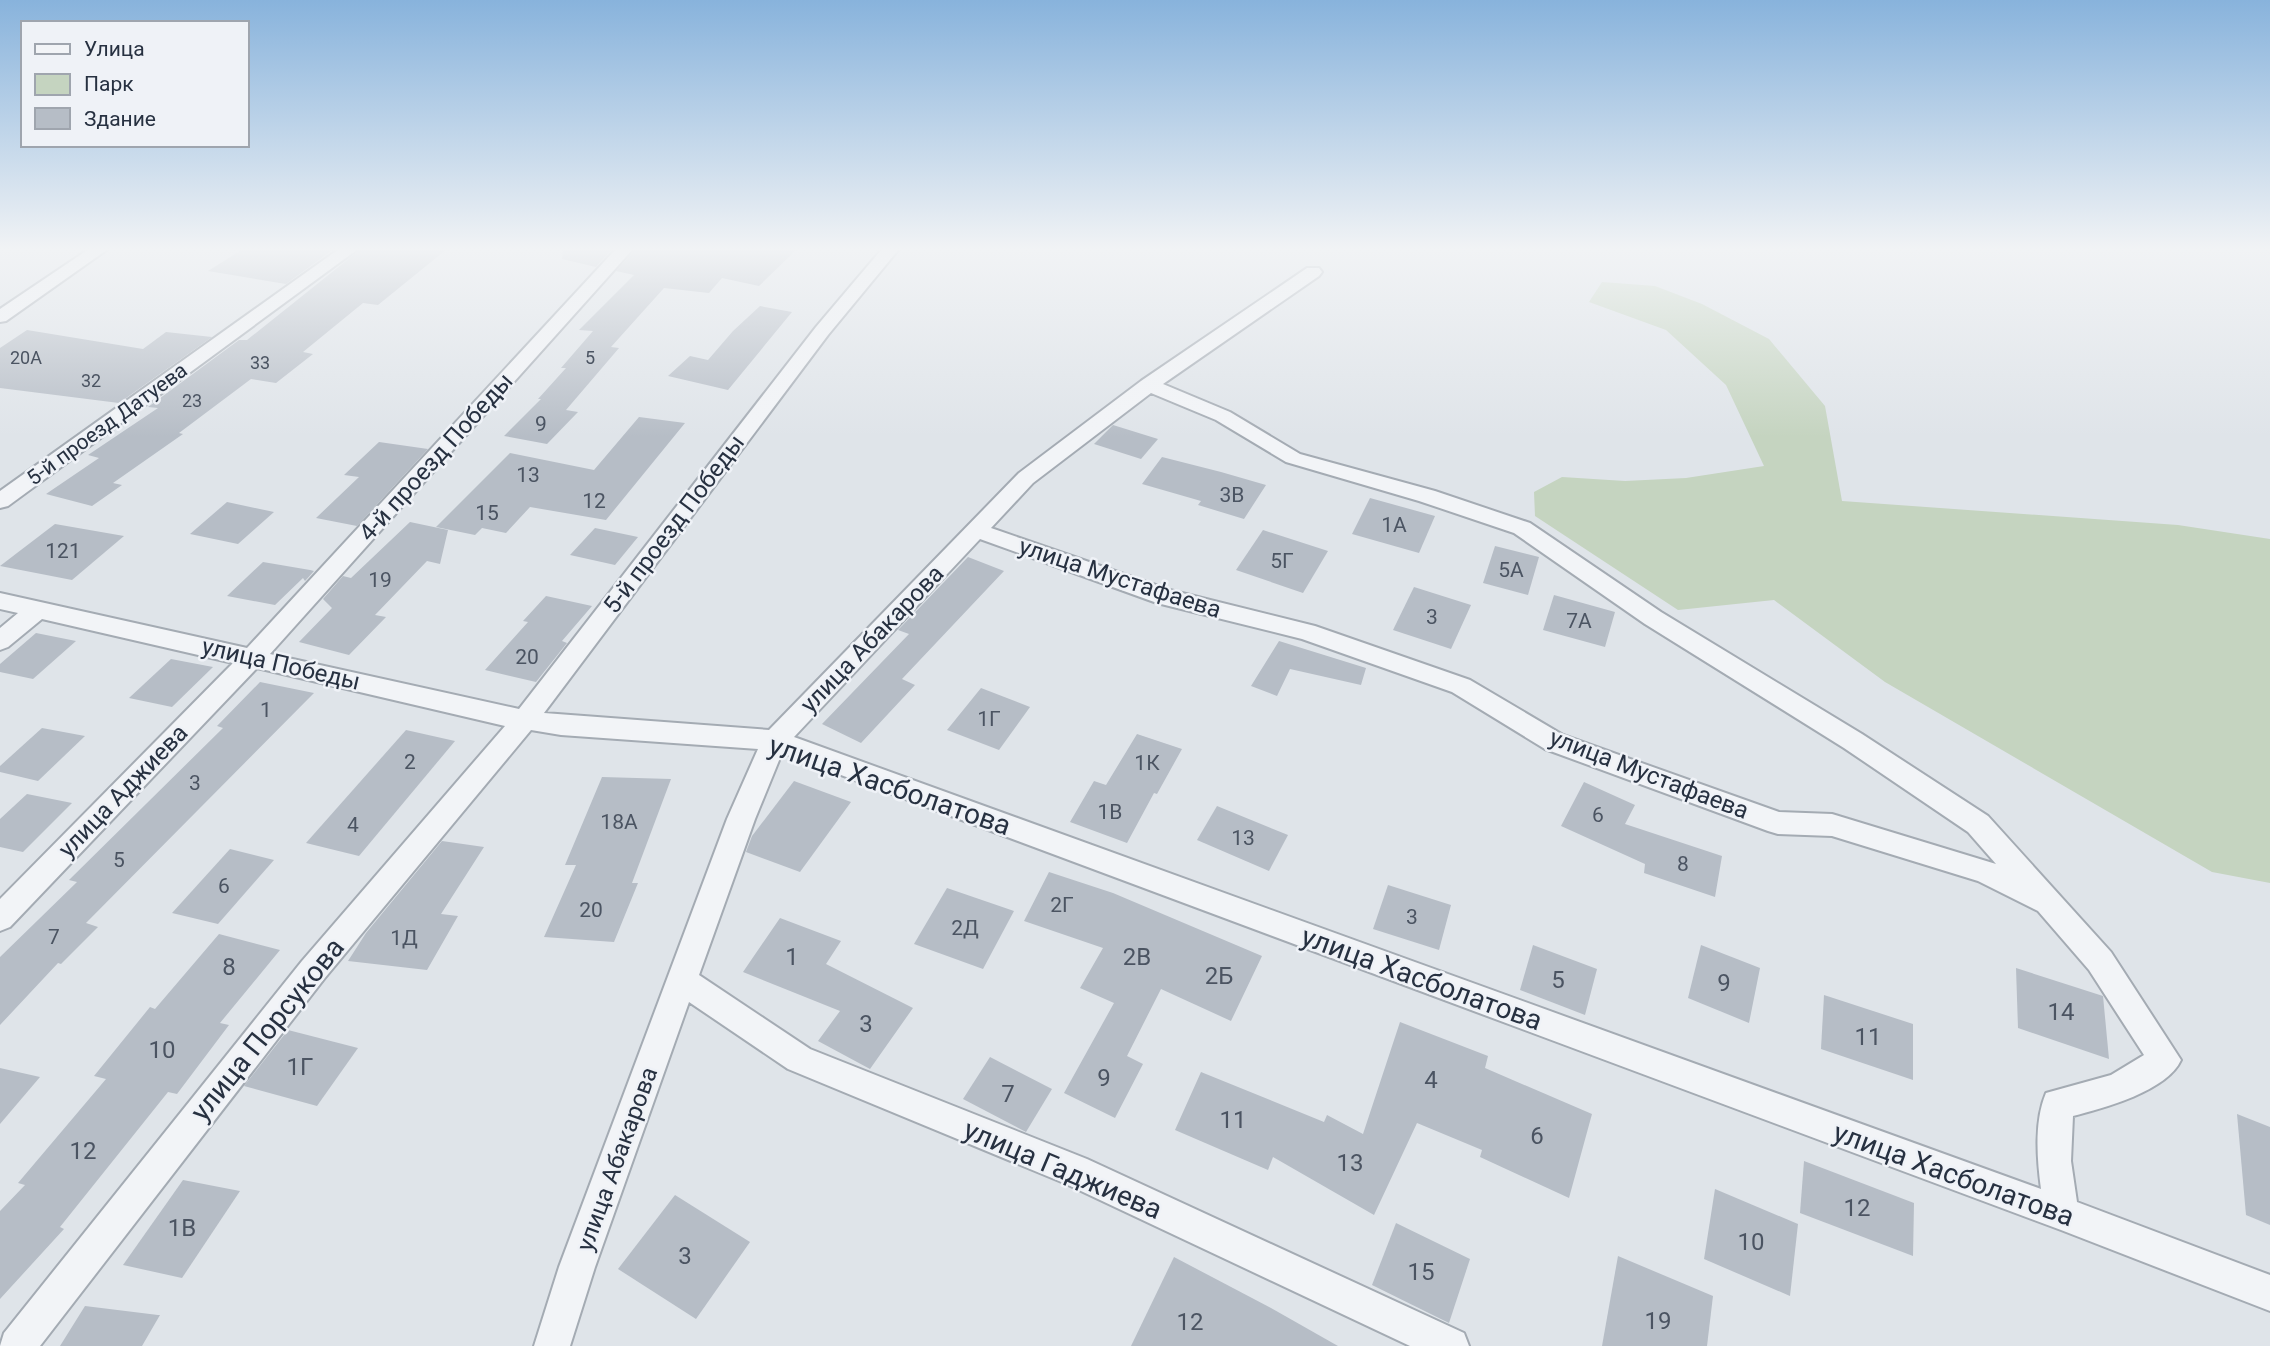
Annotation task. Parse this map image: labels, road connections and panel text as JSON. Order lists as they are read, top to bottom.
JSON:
{
  "streets": {
    "street": [
      "5-й проезд Датуева",
      "4-й проезд Победы",
      "5-й проезд Победы",
      "улица Мустафаева",
      "улица Абакарова",
      "улица Победы",
      "улица Хасболатова",
      "улица Аджиева",
      "улица Порсукова",
      "улица Гаджиева"
    ]
  },
  "crossings": [
    ["4-й проезд Победы", "улица Победы"],
    ["4-й проезд Победы", "улица Аджиева"],
    ["5-й проезд Победы", "улица Победы"],
    ["5-й проезд Победы", "улица Порсукова"],
    ["улица Мустафаева", "улица Абакарова"],
    ["улица Мустафаева", "улица Хасболатова"],
    ["улица Абакарова", "улица Хасболатова"],
    ["улица Абакарова", "улица Гаджиева"],
    ["улица Победы", "улица Хасболатова"],
    ["улица Победы", "улица Аджиева"],
    ["улица Победы", "улица Порсукова"]
  ],
  "house_numbers": [
    "20А",
    "5",
    "33",
    "32",
    "23",
    "9",
    "13",
    "3В",
    "12",
    "15",
    "1А",
    "121",
    "5Г",
    "5А",
    "19",
    "3",
    "7А",
    "20",
    "1",
    "1Г",
    "2",
    "1К",
    "3",
    "1В",
    "6",
    "18А",
    "4",
    "13",
    "5",
    "8",
    "6",
    "2Г",
    "20",
    "3",
    "2Д",
    "7",
    "1Д",
    "1",
    "2В",
    "8",
    "2Б",
    "5",
    "9",
    "14",
    "3",
    "11",
    "10",
    "1Г",
    "9",
    "4",
    "7",
    "11",
    "6",
    "12",
    "13",
    "12",
    "1В",
    "10",
    "3",
    "15",
    "19",
    "12"
  ],
  "legend": ["Улица", "Парк", "Здание"]
}
